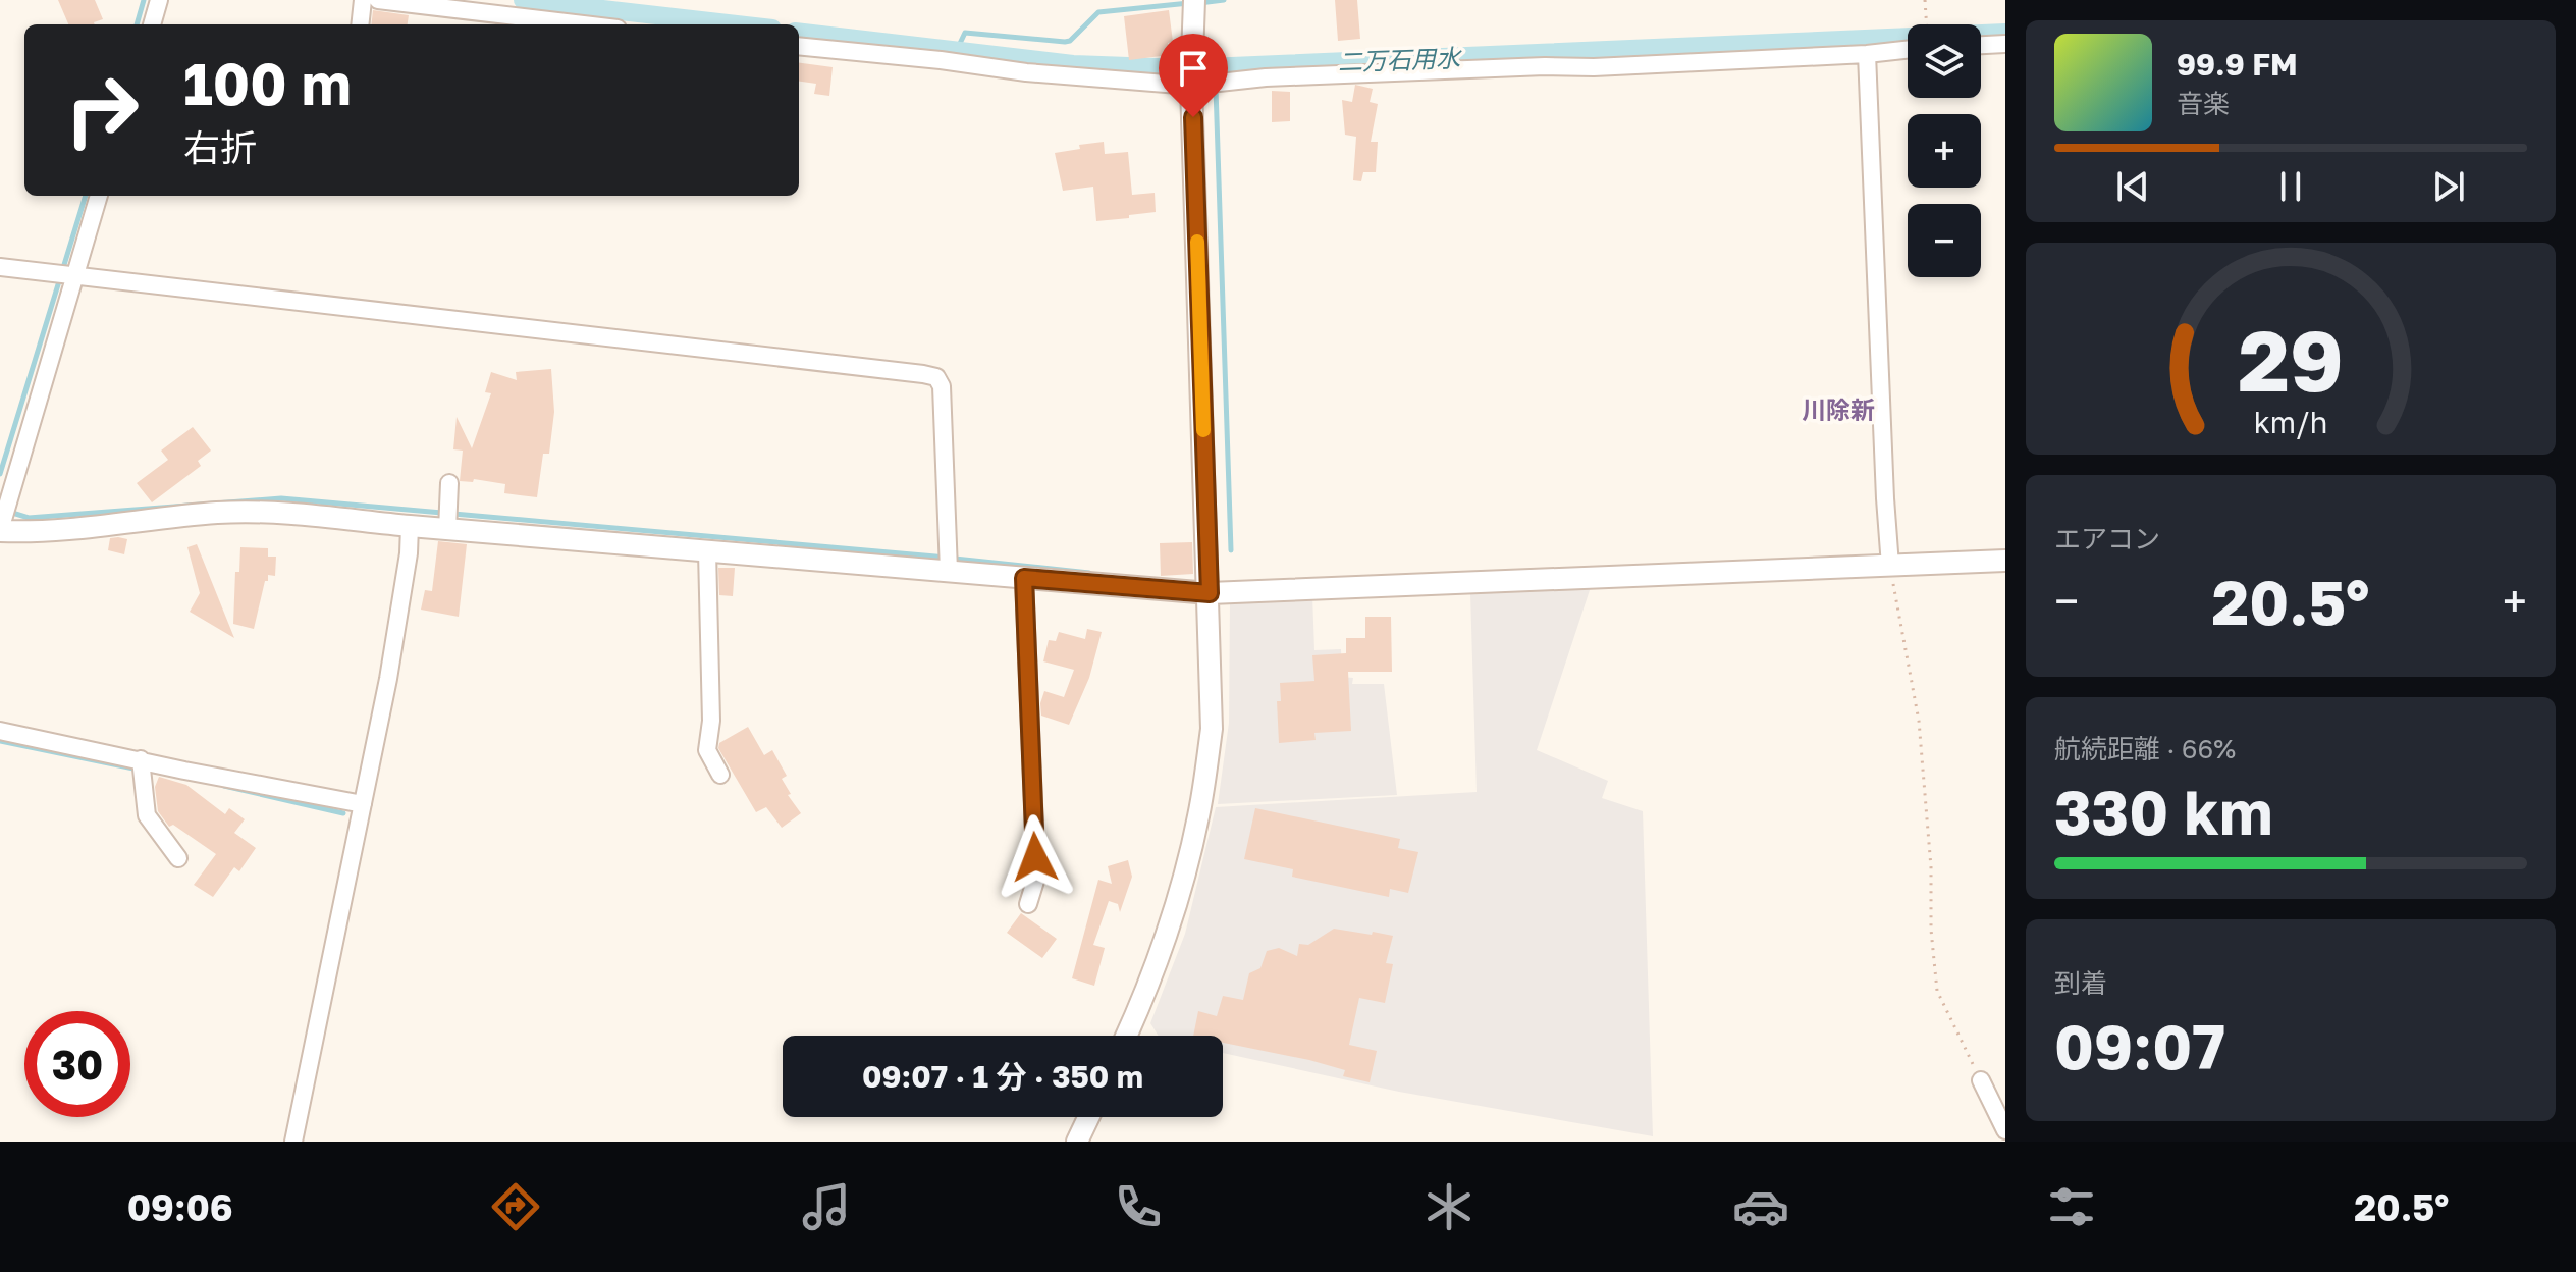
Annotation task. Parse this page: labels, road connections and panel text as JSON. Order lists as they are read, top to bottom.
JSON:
{
  "districts": ["川除新"],
  "water": ["二万石用水"],
  "page": {
    "map_buttons": ["+", "−"],
    "turn": ["100 m", "右折"],
    "song": ["99.9 FM", "音楽"],
    "tile": [
      "エアコン",
      ["航続距離 · 66%", "330 km"],
      ["到着", "09:07"]
    ],
    "heat": ["−", "20.5°", "+"],
    "limit": "30",
    "trip": "09:07 · 1 分 · 350 m",
    "tabs": ["09:06", "20.5°"],
    "gauge": ["29", "km/h"]
  }
}
